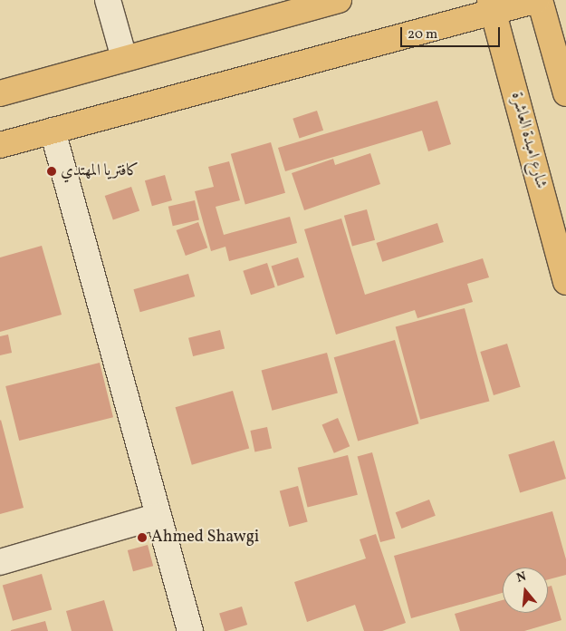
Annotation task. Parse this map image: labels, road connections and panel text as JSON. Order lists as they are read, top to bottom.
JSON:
{
  "streets": {
    "main road": ["شارع امبدة العاشرة"]
  },
  "places": ["كافتريا المهتدي", "Ahmed Shawgi"],
  "scale_bar": "20 m",
  "north": "top"
}
